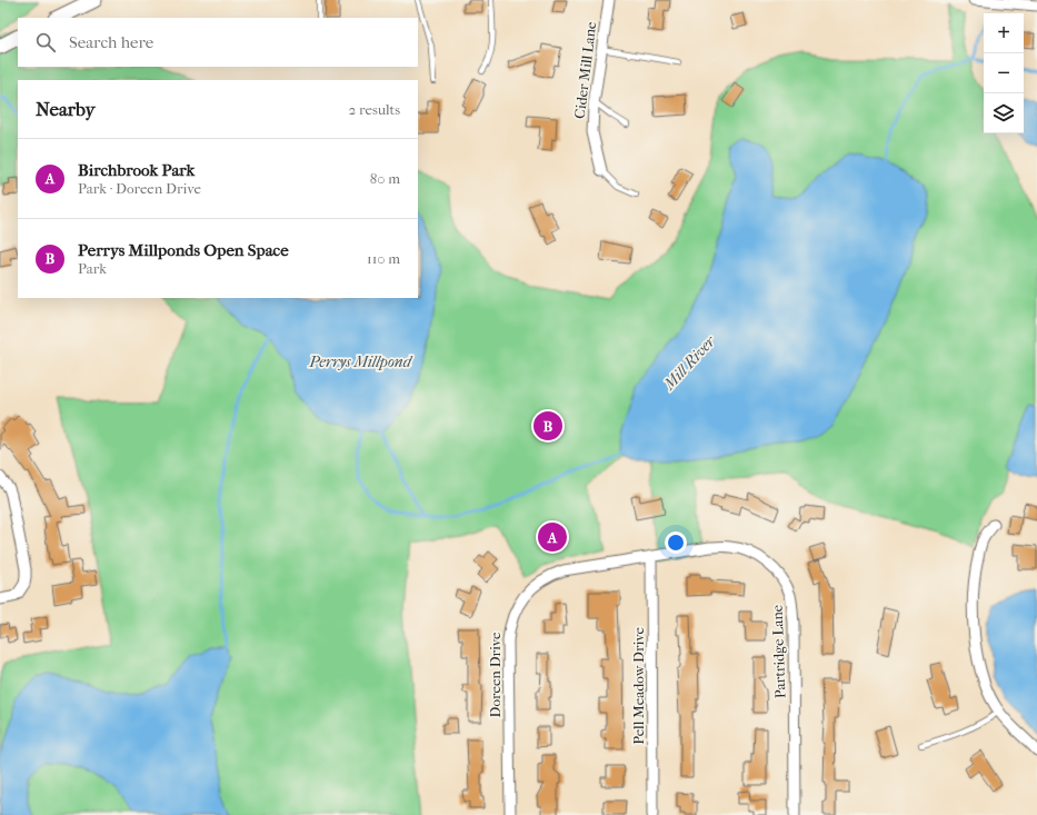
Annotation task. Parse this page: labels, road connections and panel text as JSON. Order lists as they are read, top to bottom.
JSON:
{
  "streets": {
    "street": [
      "Cider Mill Lane",
      "Partridge Lane",
      "Doreen Drive",
      "Pell Meadow Drive"
    ]
  },
  "crossings": [
    ["Partridge Lane", "Doreen Drive"],
    ["Partridge Lane", "Pell Meadow Drive"],
    ["Doreen Drive", "Pell Meadow Drive"]
  ],
  "water": ["Perrys Millpond", "Mill River"],
  "page": {
    "map_buttons": ["+", "−"],
    "search": "Search here",
    "heading": ["Nearby", "2 results"],
    "list": [
      {
        "mark": "A",
        "name": "Birchbrook Park",
        "note": "Park · Doreen Drive",
        "value": "80 m"
      },
      {
        "mark": "B",
        "name": "Perrys Millponds Open Space",
        "note": "Park",
        "value": "110 m"
      }
    ],
    "pins": ["B", "A"]
  }
}
